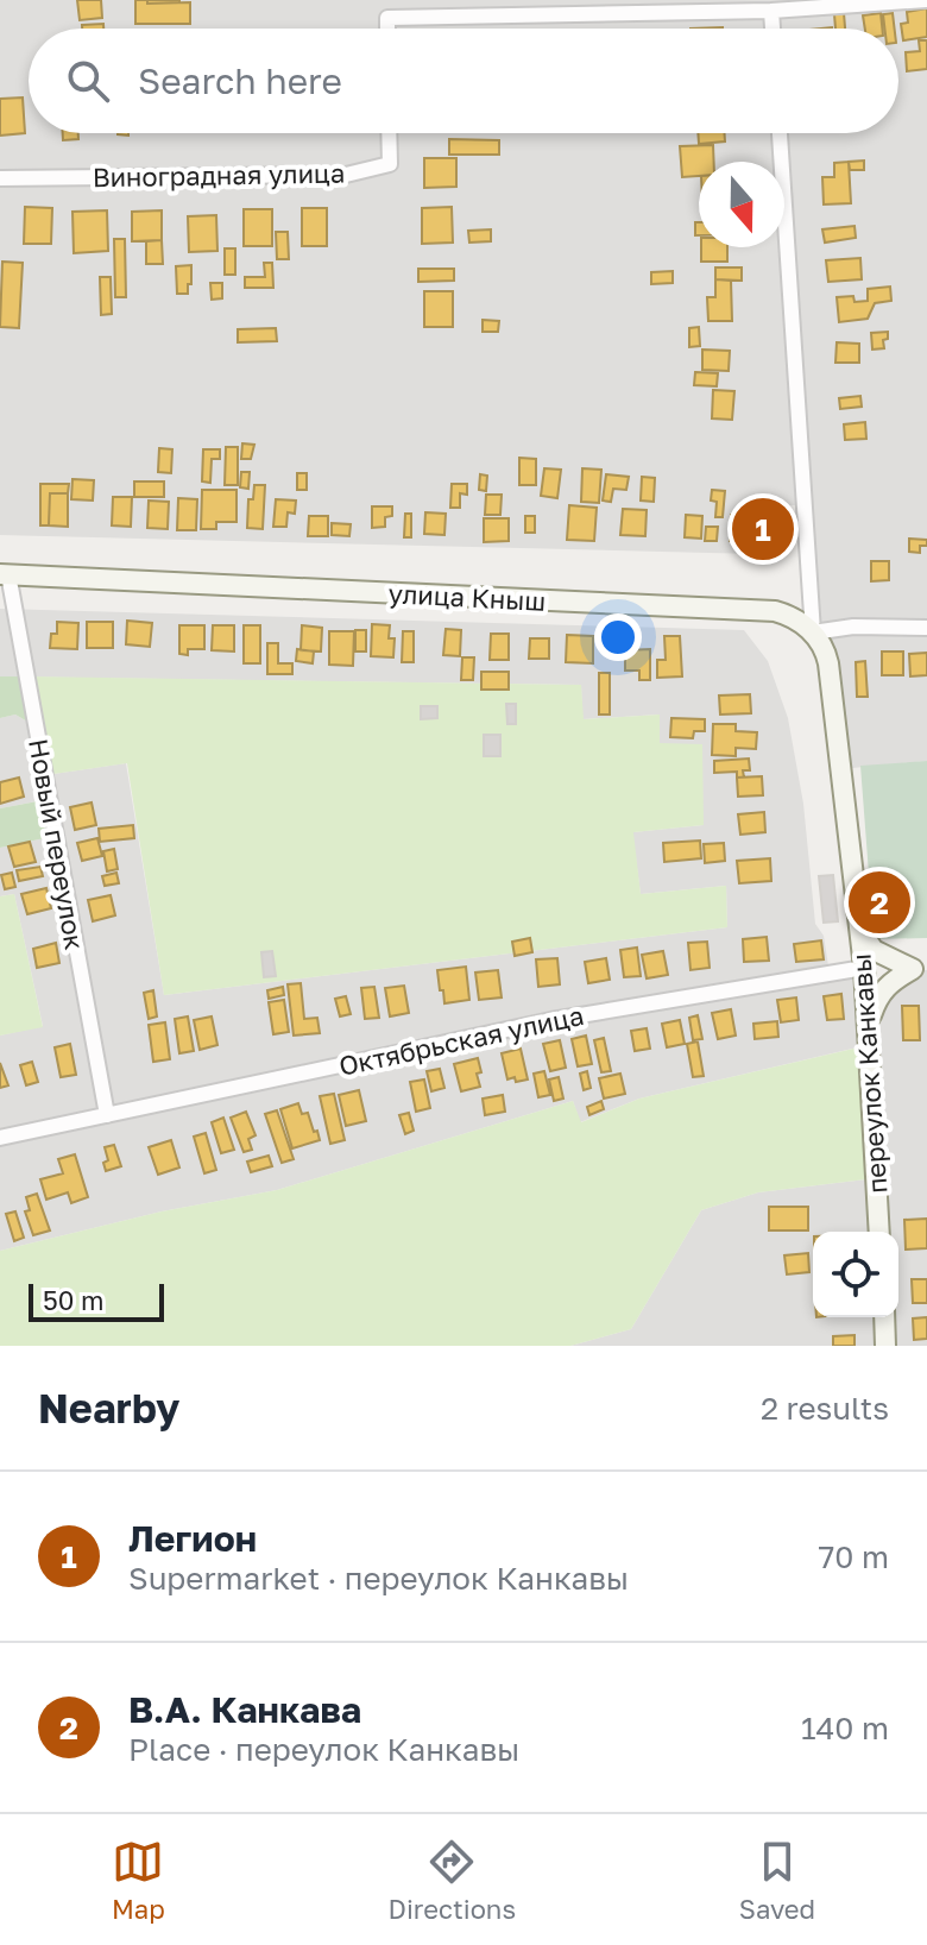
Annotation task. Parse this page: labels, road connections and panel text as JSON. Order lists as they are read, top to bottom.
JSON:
{
  "streets": {
    "street": [
      "Виноградная улица",
      "улица Кныш",
      "Новый переулок",
      "Октябрьская улица",
      "переулок Канкавы"
    ]
  },
  "crossings": [
    ["улица Кныш", "Новый переулок"],
    ["улица Кныш", "переулок Канкавы"],
    ["Новый переулок", "Октябрьская улица"],
    ["Октябрьская улица", "переулок Канкавы"]
  ],
  "scale_bar": "50 m",
  "north": "bottom",
  "page": {
    "search": "Search here",
    "pins": ["1", "2"],
    "scale": "50 m",
    "heading": ["Nearby", "2 results"],
    "list": [
      {
        "mark": "1",
        "name": "Легион",
        "note": "Supermarket · переулок Канкавы",
        "value": "70 m"
      },
      {
        "mark": "2",
        "name": "В.А. Канкава",
        "note": "Place · переулок Канкавы",
        "value": "140 m"
      }
    ],
    "nav": ["Map", "Directions", "Saved"]
  }
}
